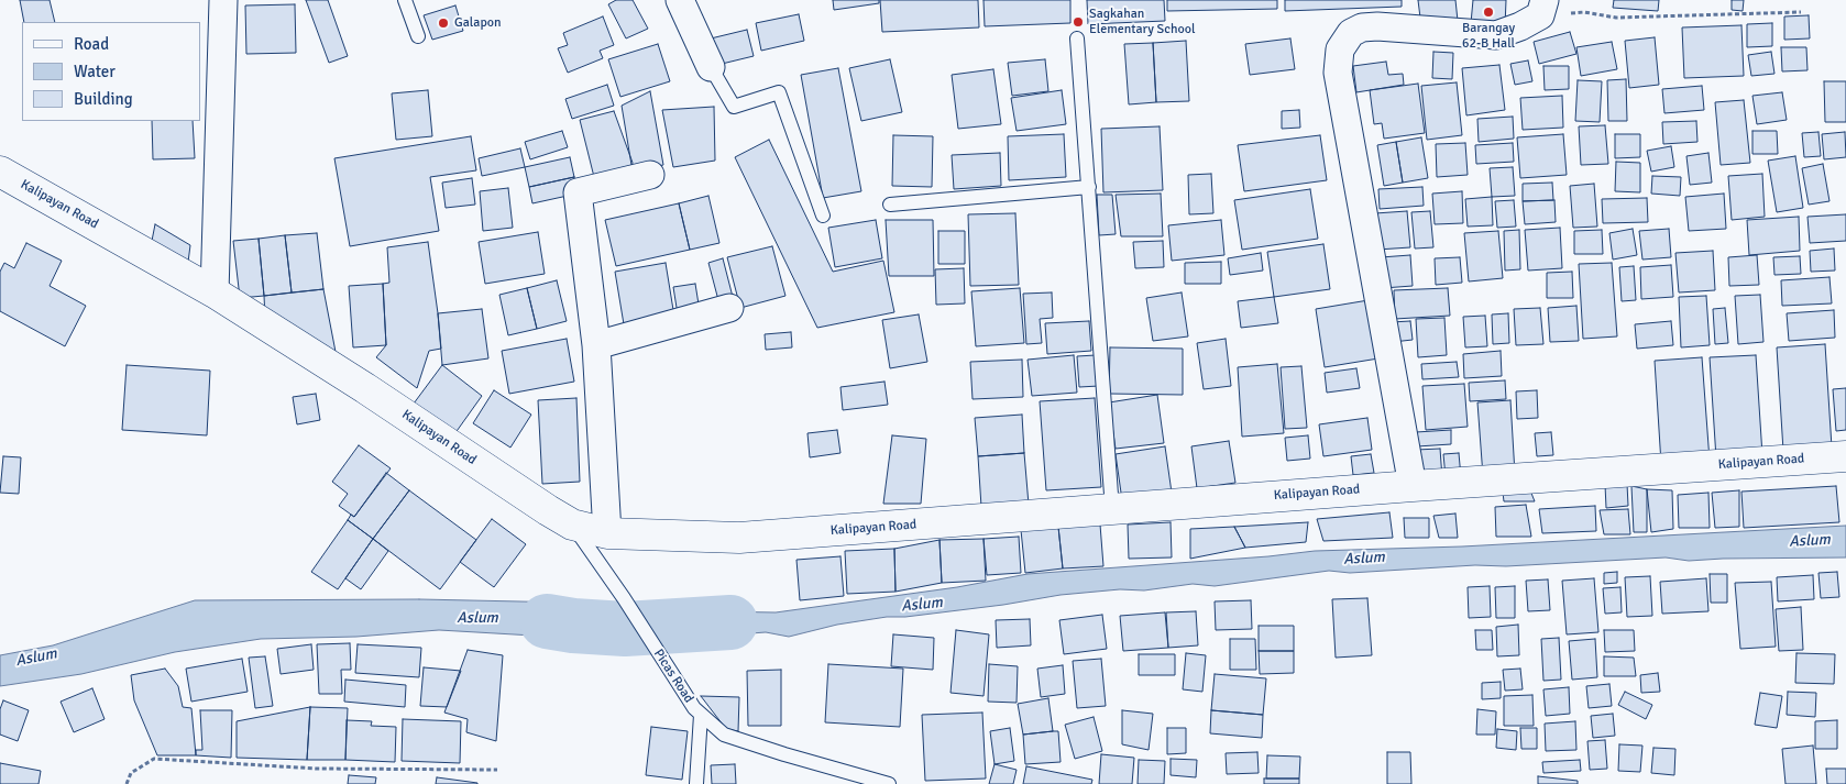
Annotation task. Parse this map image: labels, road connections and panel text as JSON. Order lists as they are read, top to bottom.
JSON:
{
  "streets": {
    "street": ["Kalipayan Road"],
    "lane": ["Picas Road"]
  },
  "crossings": [
    ["Kalipayan Road", "Picas Road"]
  ],
  "water": ["Aslum"],
  "places": ["Barangay 62-B Hall", "Sagkahan Elementary School", "Galapon"],
  "legend": ["Road", "Water", "Building"]
}
